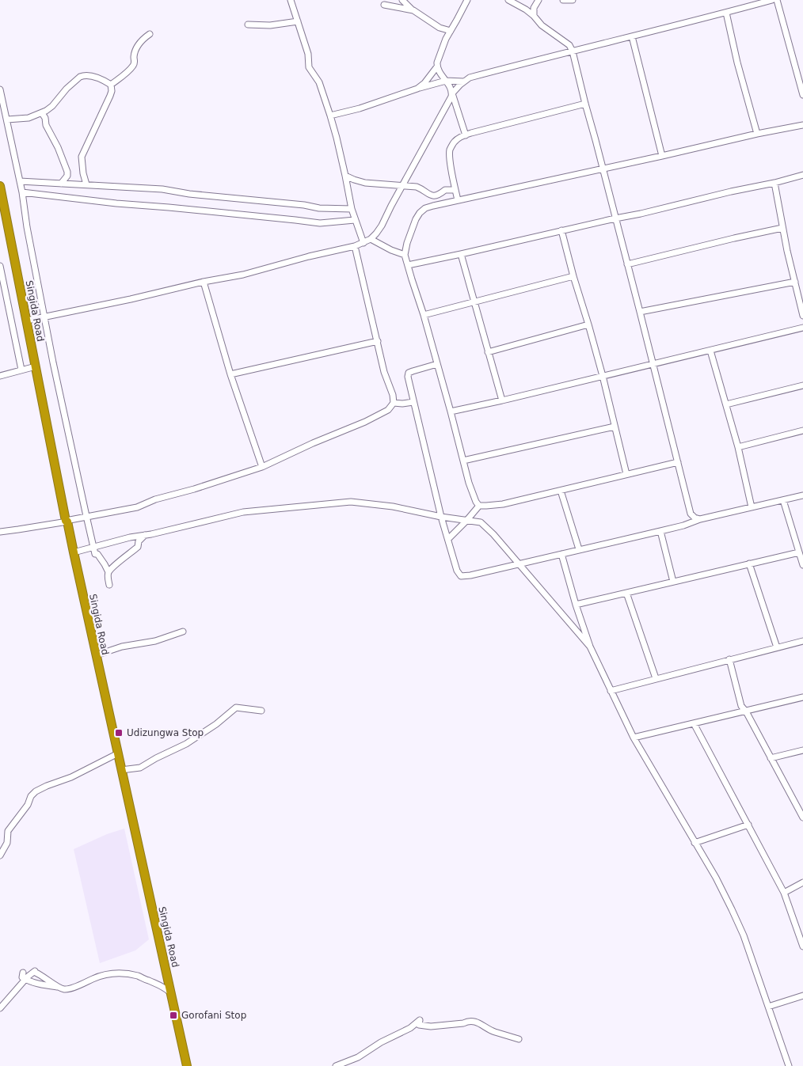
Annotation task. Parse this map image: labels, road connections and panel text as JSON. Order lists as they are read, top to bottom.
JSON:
{
  "streets": {
    "highway": ["Singida Road"]
  },
  "places": {
    "transit": ["Udizungwa Stop", "Gorofani Stop"]
  }
}
